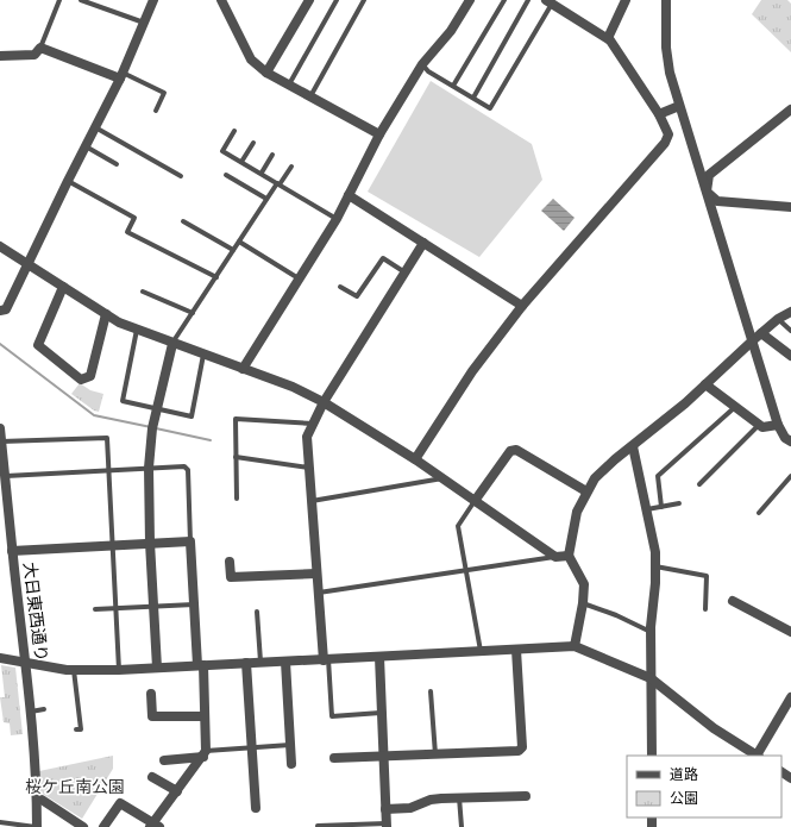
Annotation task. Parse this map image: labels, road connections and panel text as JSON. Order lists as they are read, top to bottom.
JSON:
{
  "streets": {
    "street": ["大日東西通り"]
  },
  "parks": ["桜ケ丘南公園"],
  "legend": ["道路", "公園"]
}
